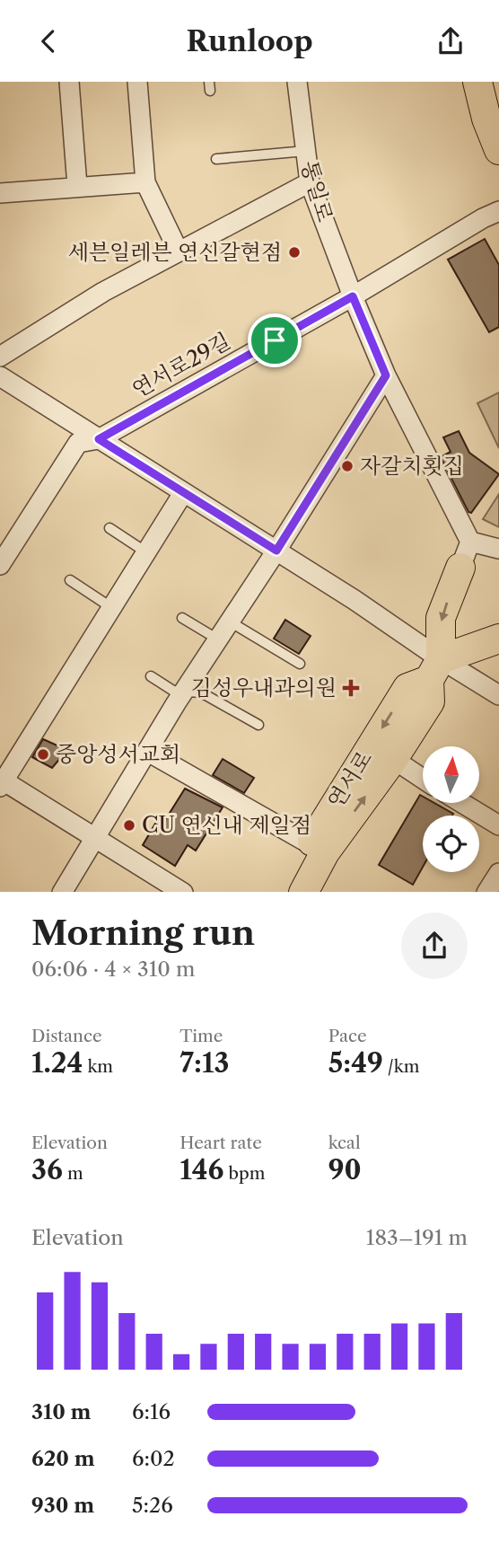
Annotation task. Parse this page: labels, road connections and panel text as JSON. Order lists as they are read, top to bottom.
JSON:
{
  "streets": {
    "main road": ["연서로"],
    "street": ["통일로", "연서로29길"]
  },
  "crossings": [
    ["통일로", "연서로29길"]
  ],
  "places": {
    "other": [
      "세븐일레븐 연신갈현점",
      "자갈치횟집",
      "중앙성서교회",
      "CU 연신내 제일점"
    ],
    "health": ["김성우내과의원"]
  },
  "north": "top",
  "page": {
    "header": "Runloop",
    "heading": ["Morning run", "06:06 · 4 × 310 m"],
    "stats": [
      ["Distance", "1.24 km"],
      ["Time", "7:13"],
      ["Pace", "5:49 /km"],
      ["Elevation", "36 m"],
      ["Heart rate", "146 bpm"],
      ["kcal", "90"]
    ],
    "chart": ["Elevation", "183–191 m"],
    "list": [
      {
        "name": "310 m",
        "note": "6:16"
      },
      {
        "name": "620 m",
        "note": "6:02"
      },
      {
        "name": "930 m",
        "note": "5:26"
      }
    ]
  }
}
